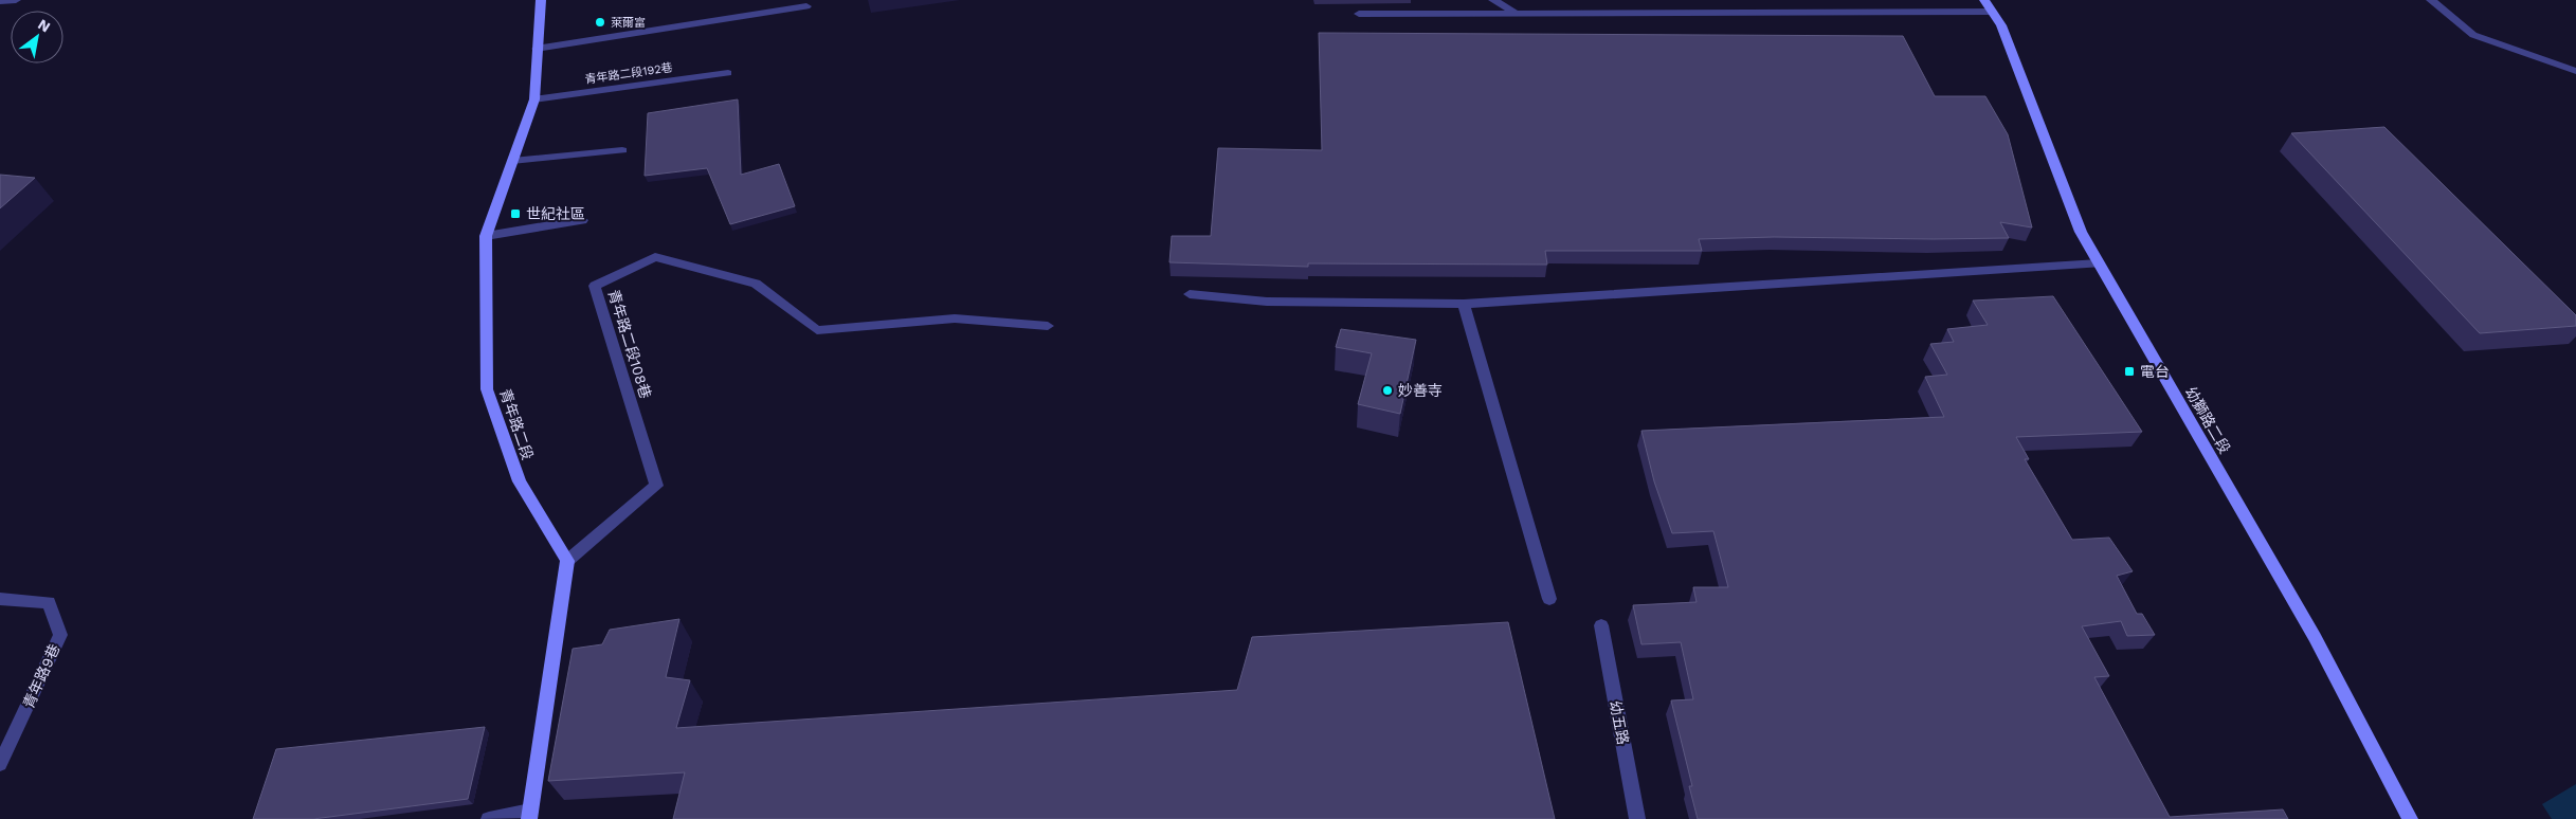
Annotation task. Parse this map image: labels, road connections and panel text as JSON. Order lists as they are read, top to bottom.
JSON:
{
  "streets": {
    "street": [
      "青年路二段192巷",
      "青年路二段108巷",
      "幼獅路二段",
      "青年路二段",
      "青年路9巷",
      "幼五路"
    ]
  },
  "crossings": [
    ["青年路二段192巷", "青年路二段"],
    ["青年路二段108巷", "青年路二段"]
  ],
  "places": {
    "other": ["萊爾富", "妙善寺"],
    "transit": ["世紀社區", "電台"]
  },
  "north": "top right"
}
